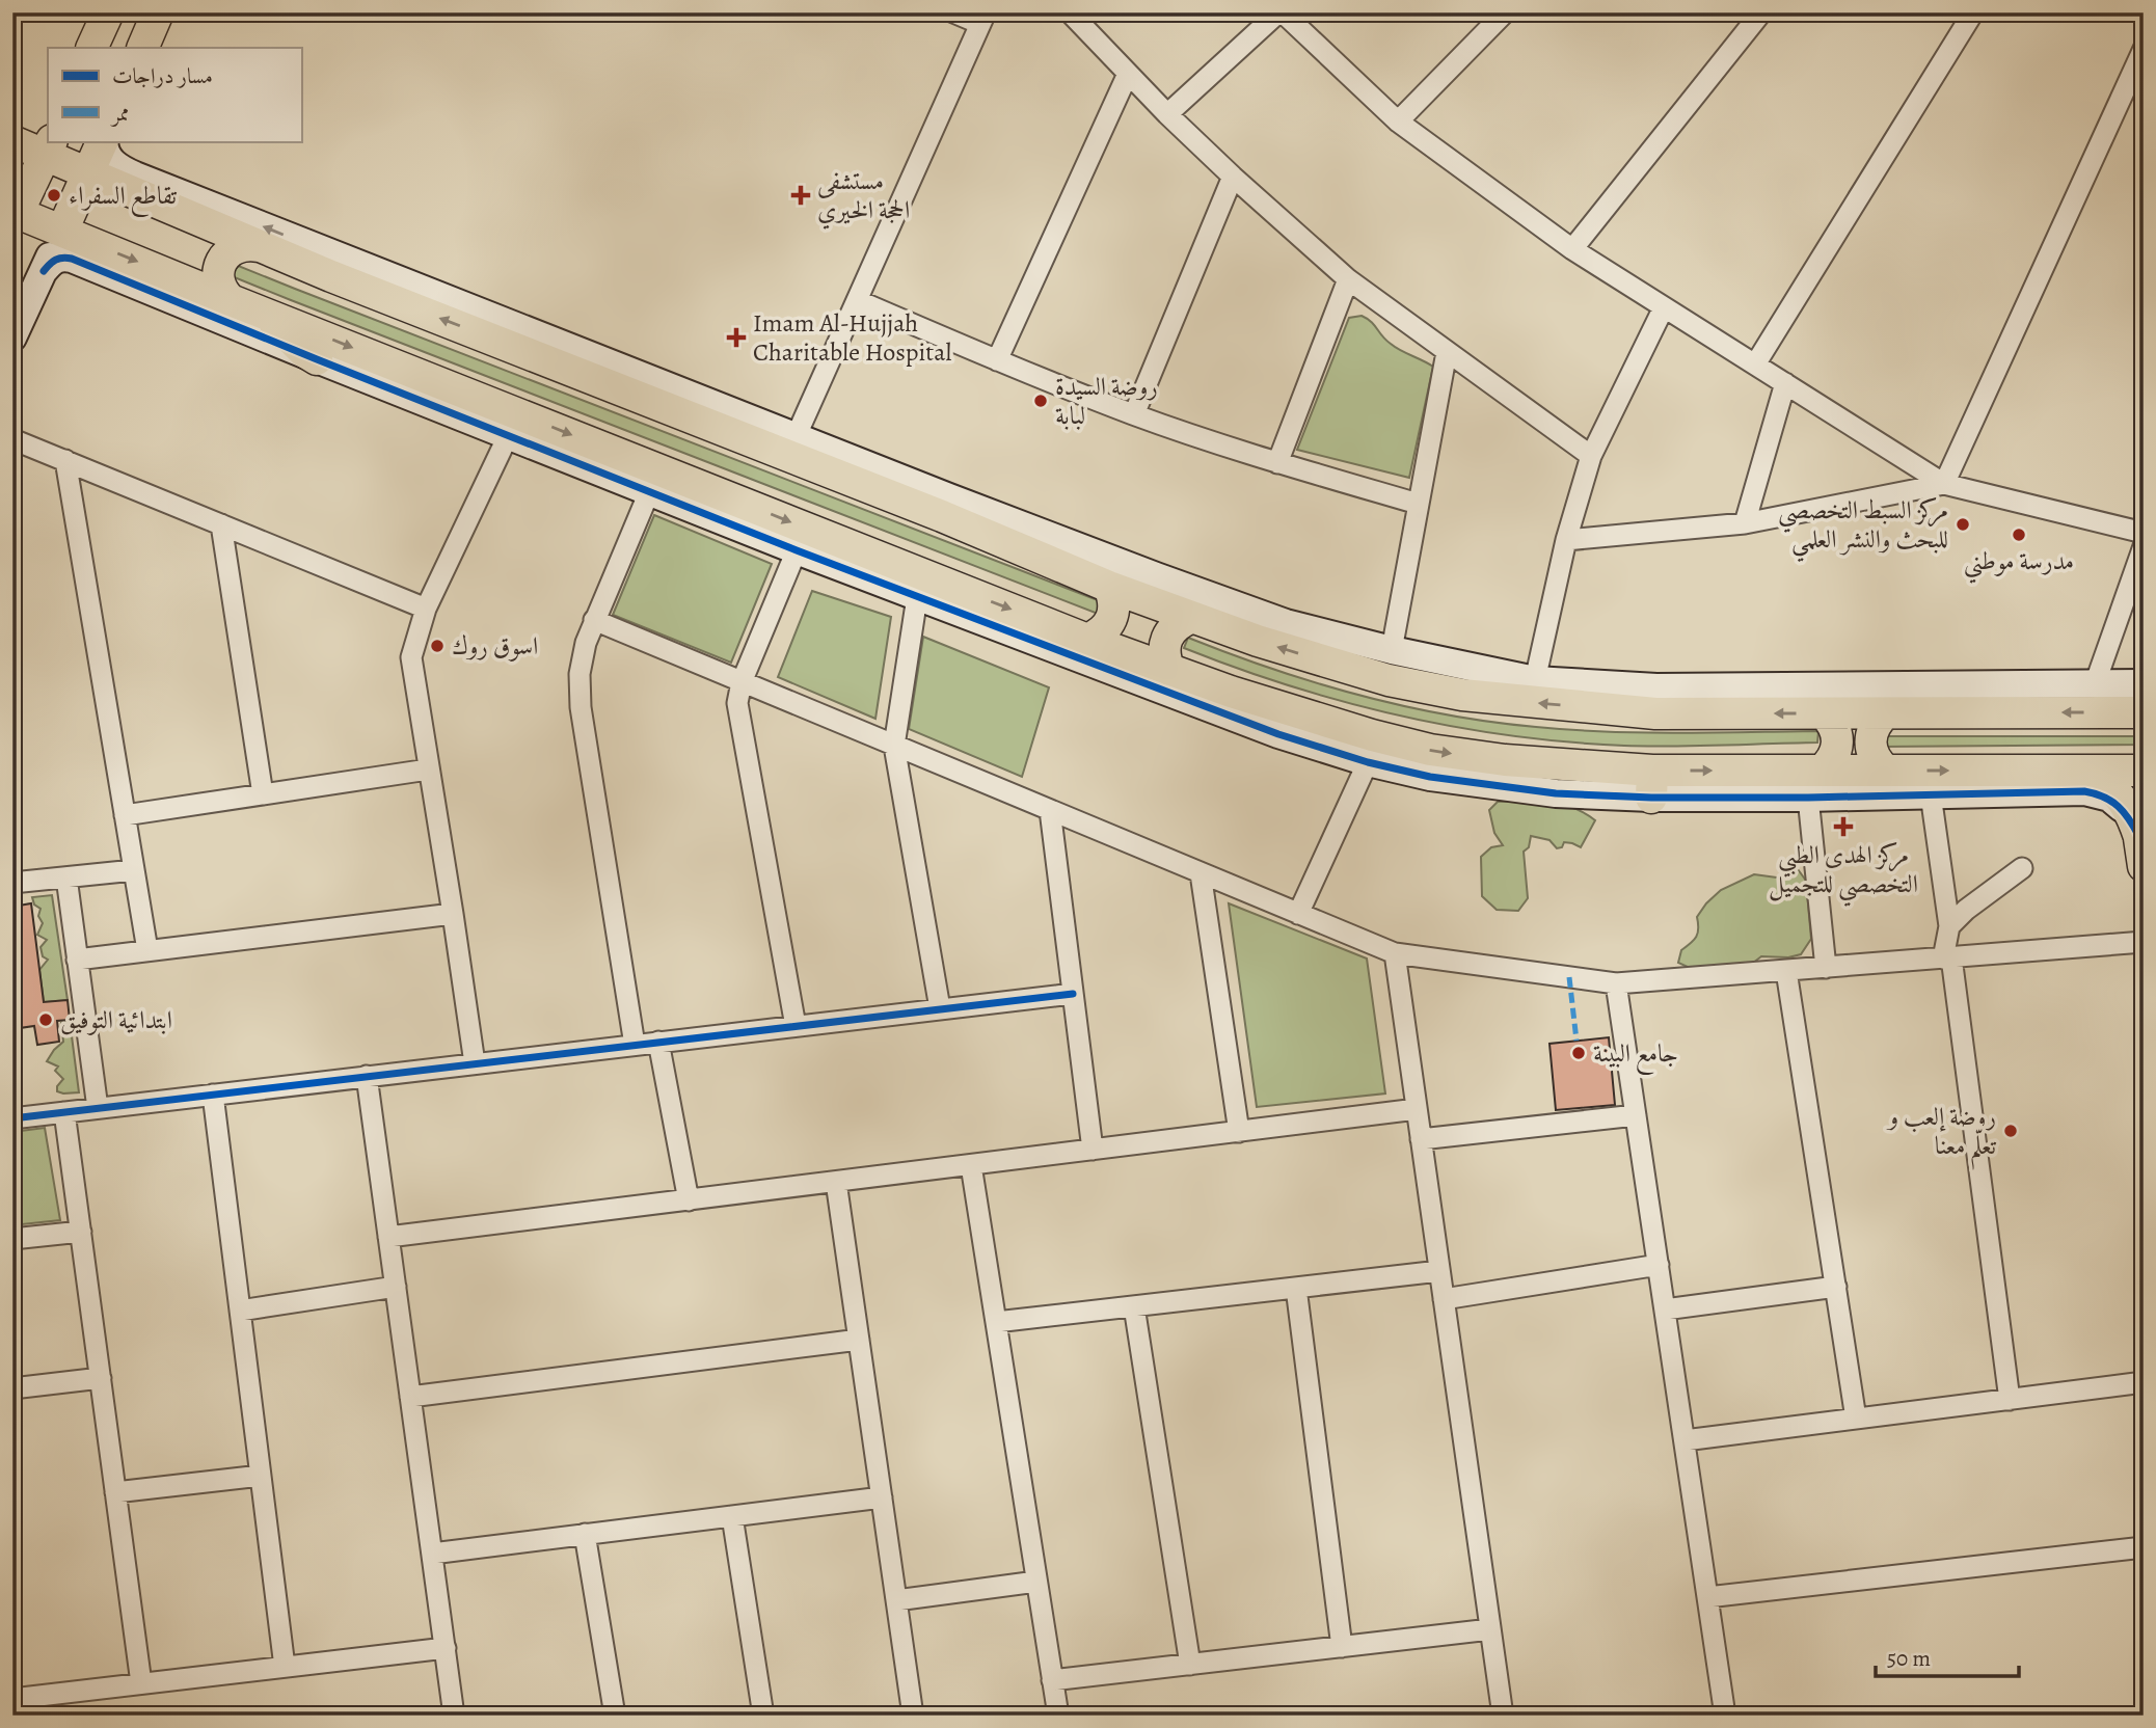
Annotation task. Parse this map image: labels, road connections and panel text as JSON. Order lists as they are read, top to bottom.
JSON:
{
  "places": {
    "other": [
      "تقاطع السفراء",
      "روضة السيدة لبابة",
      "مركز السبط التخصصي للبحث والنشر العلمي",
      "مدرسة موطني",
      "اسوق روك",
      "ابتدائية التوفيق",
      "جامع البينة",
      "روضة إلعب و تعلّم معنا"
    ],
    "health": ["مستشفى الحجة الخيري", "Imam Al-Hujjah Charitable Hospital", "مركز الهدى الطبي التخصصي للتجميل"]
  },
  "legend": ["مسار دراجات", "ممر"],
  "scale_bar": "50 m"
}
